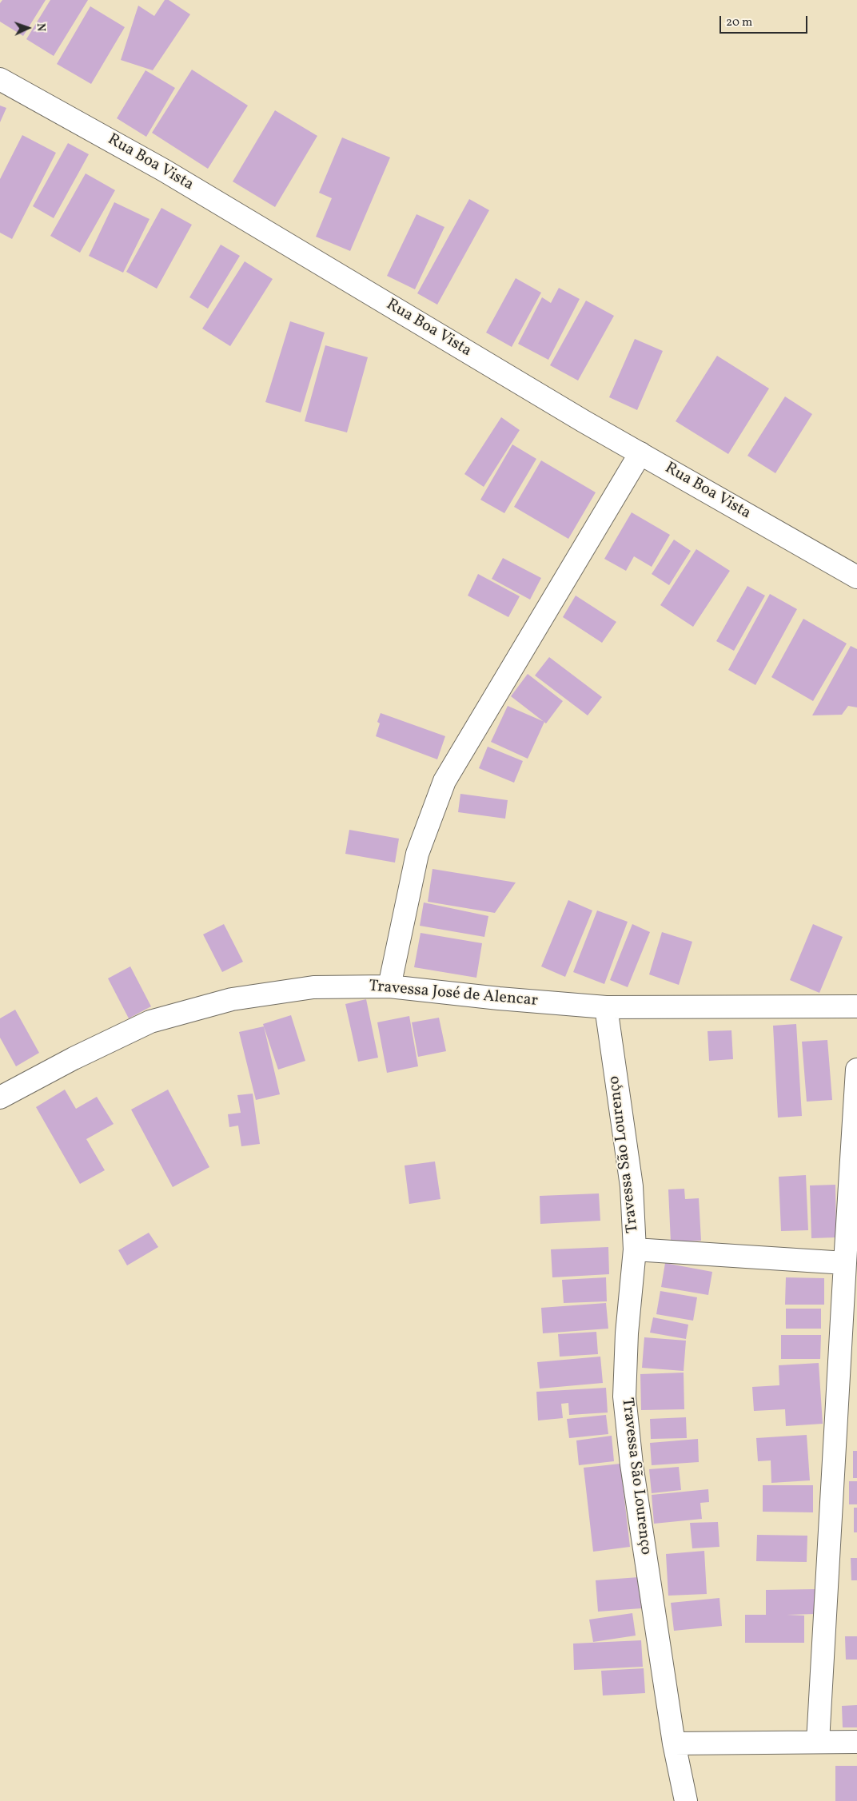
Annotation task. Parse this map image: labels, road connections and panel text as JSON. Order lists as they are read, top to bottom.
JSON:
{
  "streets": {
    "street": ["Rua Boa Vista", "Travessa José de Alencar", "Travessa São Lourenço"]
  },
  "crossings": [
    ["Travessa José de Alencar", "Travessa São Lourenço"]
  ],
  "scale_bar": "20 m",
  "north": "right"
}
